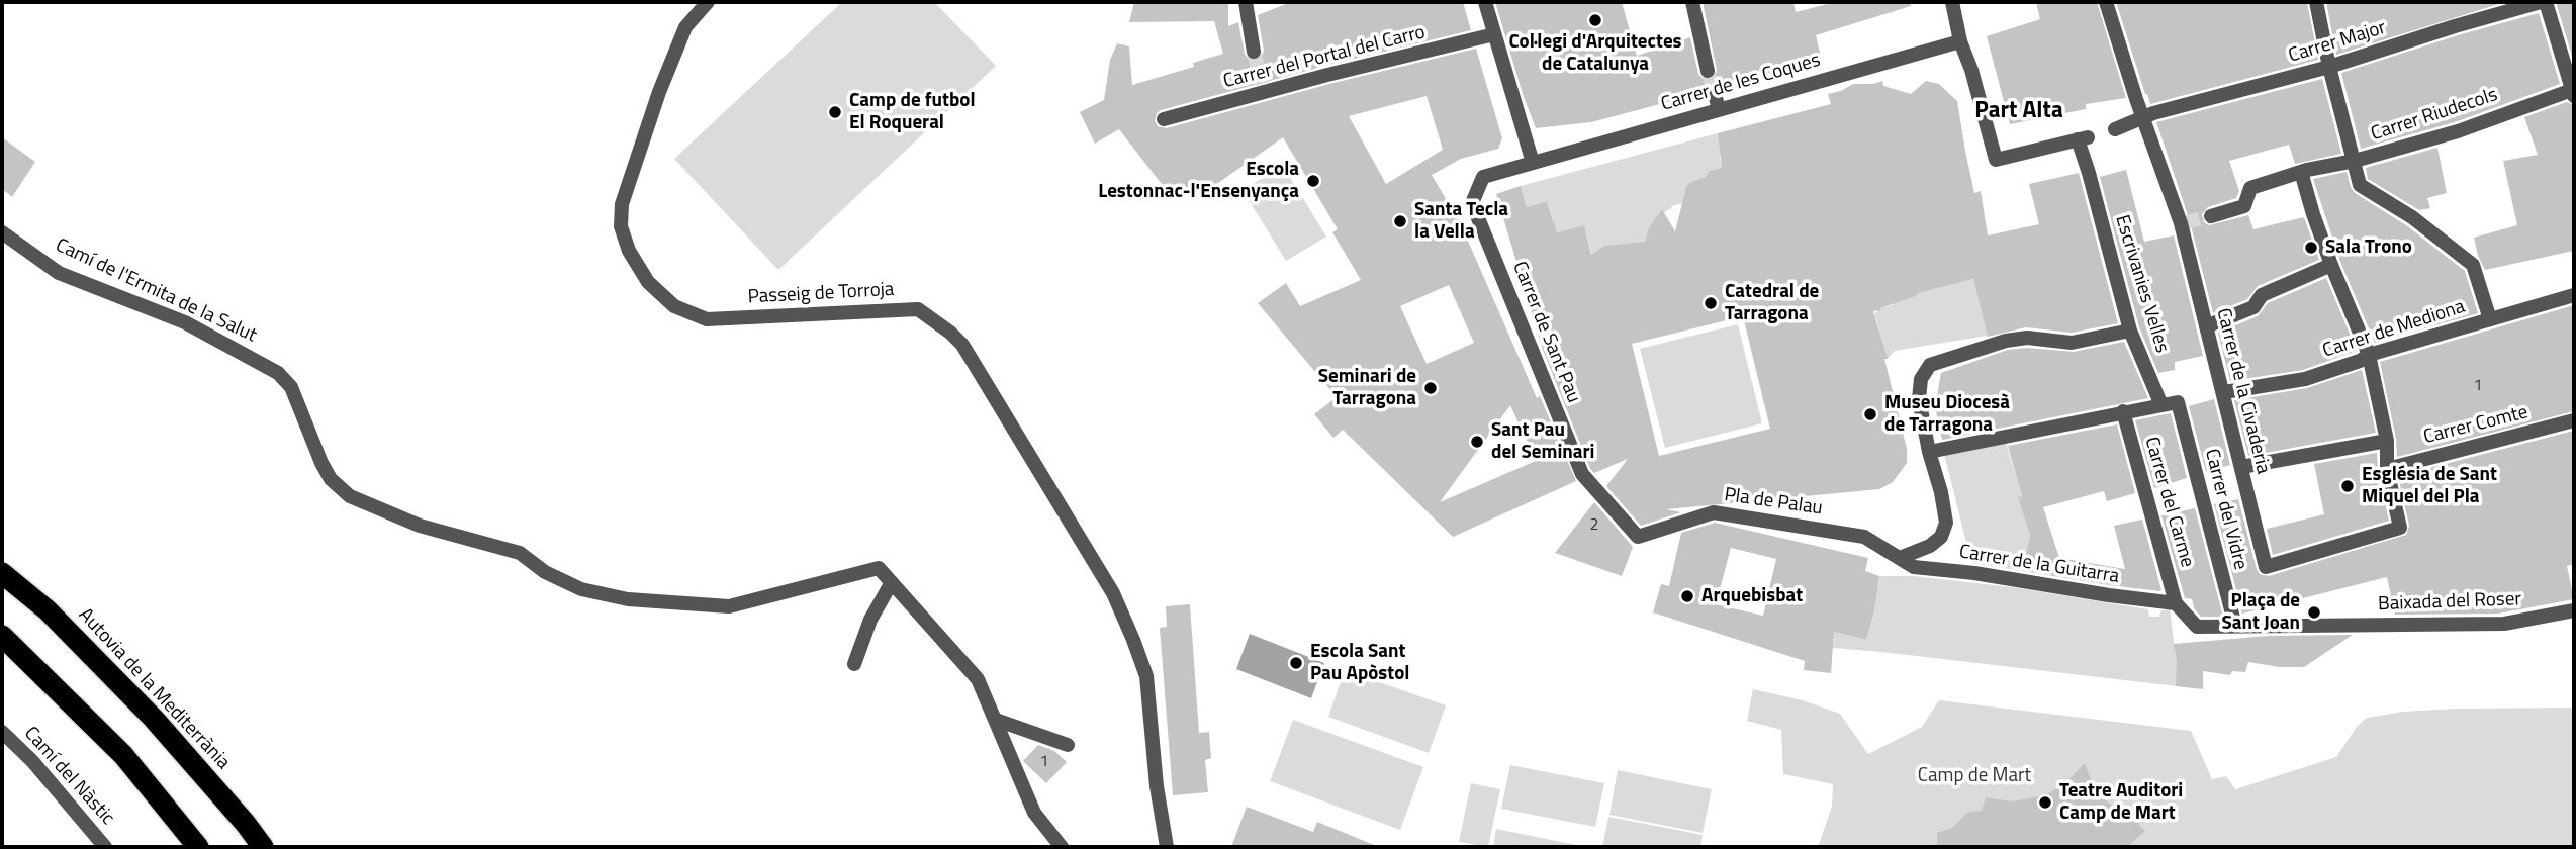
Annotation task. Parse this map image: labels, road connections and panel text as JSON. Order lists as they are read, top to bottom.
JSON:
{
  "streets": {
    "highway": ["Autovia de la Mediterrània"],
    "street": [
      "Carrer Major",
      "Carrer del Portal del Carro",
      "Carrer de les Coques",
      "Carrer Riudecols",
      "Escrivanies Velles",
      "Camí de l'Ermita de la Salut",
      "Passeig de Torroja",
      "Carrer de Mediona",
      "Carrer de Sant Pau",
      "Carrer de la Civaderia",
      "Carrer Comte",
      "Pla de Palau",
      "Carrer del Carme",
      "Carrer del Vidre",
      "Carrer de la Guitarra",
      "Baixada del Roser",
      "Camí del Nàstic"
    ]
  },
  "crossings": [
    ["Carrer Major", "Carrer de la Civaderia"],
    ["Carrer de les Coques", "Escrivanies Velles"],
    ["Carrer de les Coques", "Carrer de Sant Pau"],
    ["Escrivanies Velles", "Carrer del Vidre"],
    ["Carrer de Mediona", "Carrer de la Civaderia"],
    ["Carrer de Sant Pau", "Pla de Palau"],
    ["Carrer de la Civaderia", "Carrer Comte"],
    ["Pla de Palau", "Carrer de la Guitarra"],
    ["Carrer del Carme", "Carrer de la Guitarra"],
    ["Carrer del Vidre", "Baixada del Roser"]
  ],
  "districts": ["Part Alta"],
  "parks": ["Camp de Mart"],
  "places": [
    "Col·legi d'Arquitectes de Catalunya",
    "Camp de futbol El Roqueral",
    "Escola Lestonnac-l'Ensenyança",
    "Santa Tecla la Vella",
    "Sala Trono",
    "Catedral de Tarragona",
    "Seminari de Tarragona",
    "Museu Diocesà de Tarragona",
    "Sant Pau del Seminari",
    "Església de Sant Miquel del Pla",
    "Arquebisbat",
    "Plaça de Sant Joan",
    "Escola Sant Pau Apòstol",
    "Teatre Auditori Camp de Mart"
  ],
  "house_numbers": ["1", "2", "1"]
}
